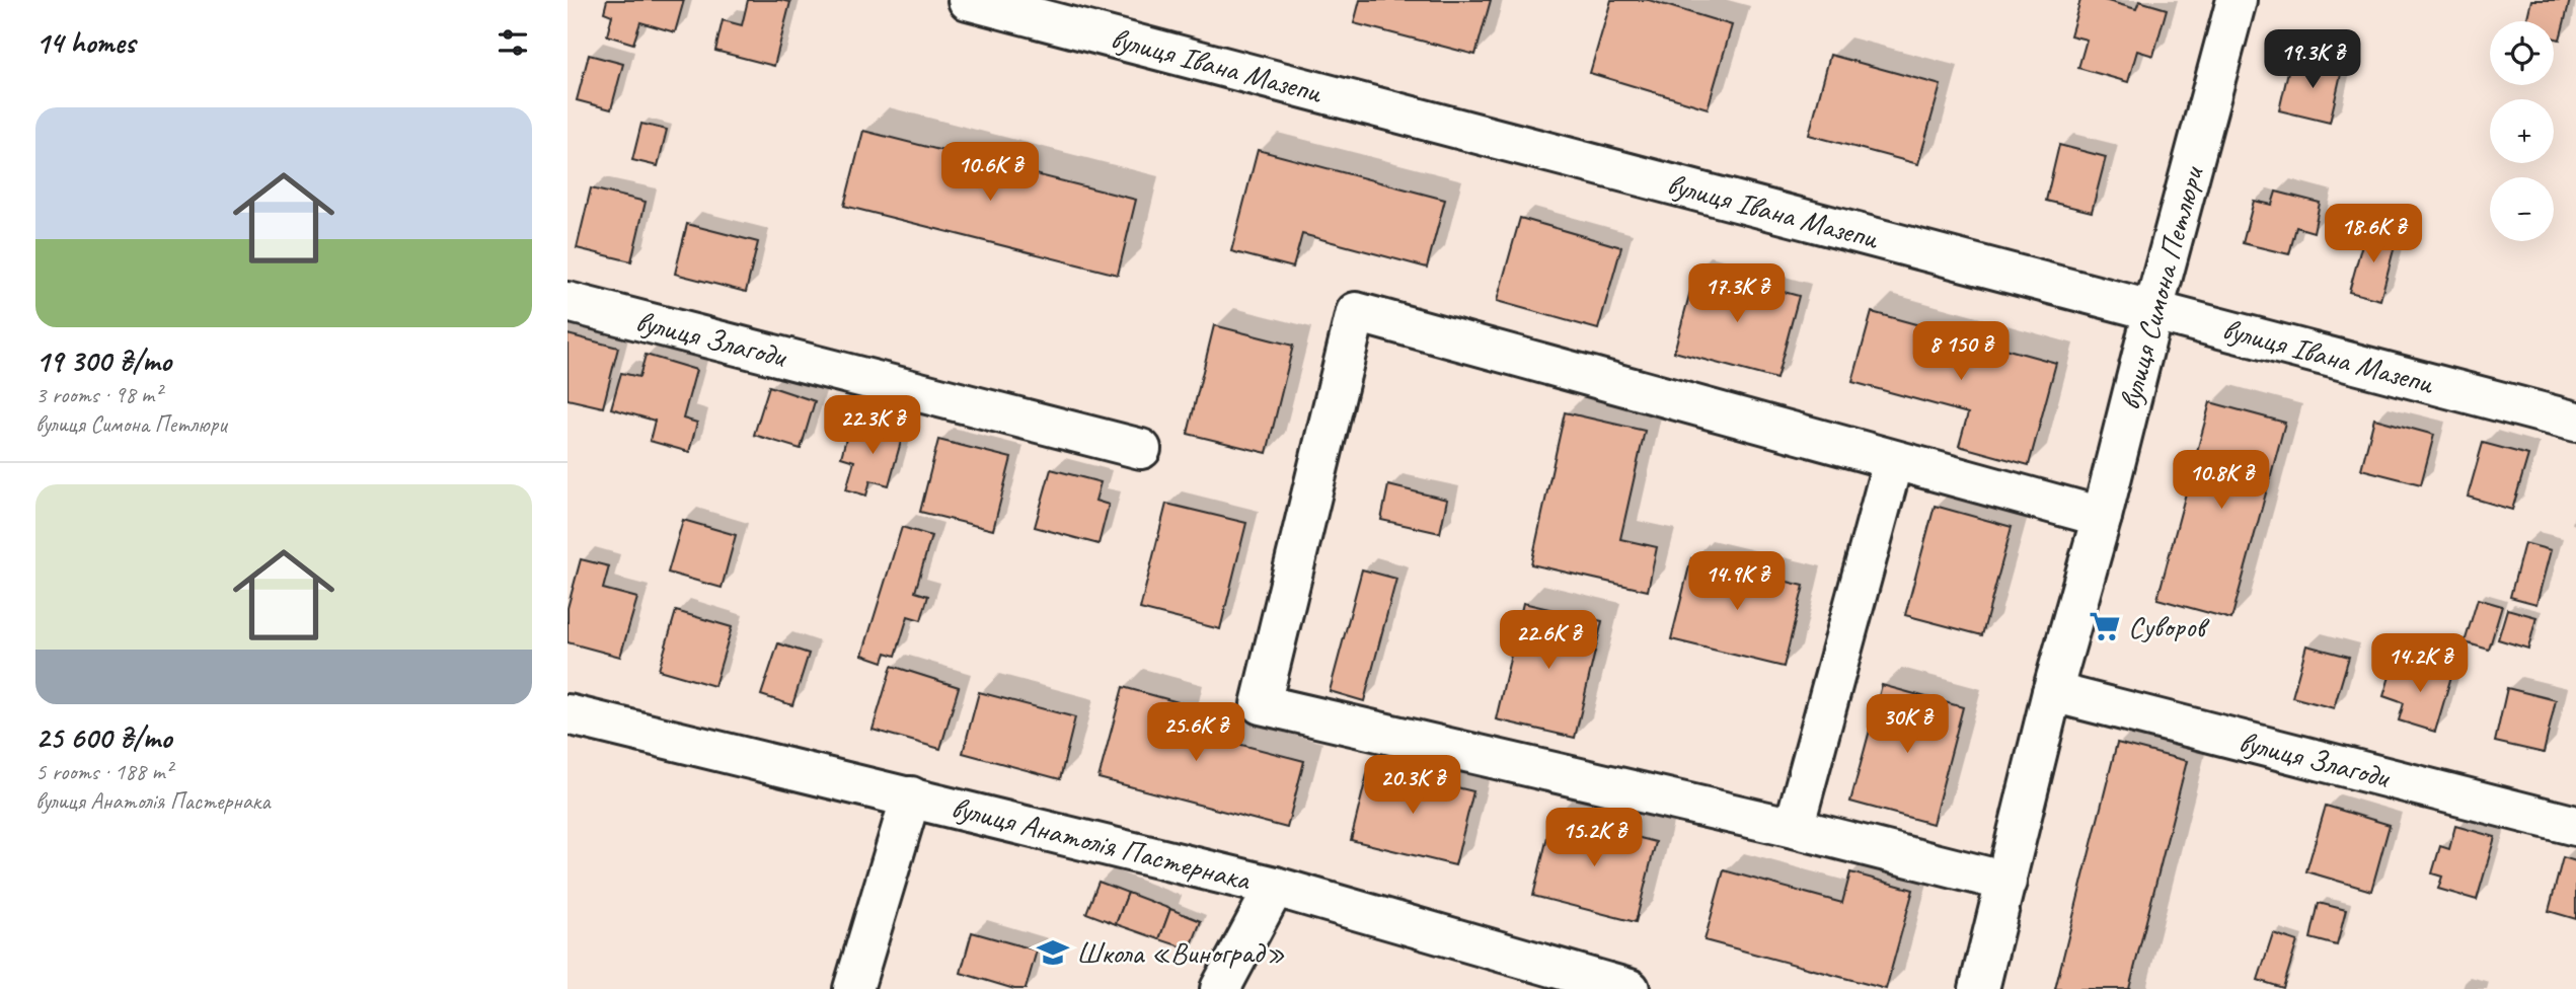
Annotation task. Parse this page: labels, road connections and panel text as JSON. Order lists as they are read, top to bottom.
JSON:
{
  "streets": {
    "street": [
      "вулиця Івана Мазепи",
      "вулиця Симона Петлюри",
      "вулиця Злагоди",
      "вулиця Анатолія Пастернака"
    ]
  },
  "crossings": [
    ["вулиця Івана Мазепи", "вулиця Симона Петлюри"],
    ["вулиця Симона Петлюри", "вулиця Злагоди"]
  ],
  "places": {
    "supermarket": ["Суворов"],
    "school or university": ["Школа «Виноград»"]
  },
  "page": {
    "heading": "14 homes",
    "map_buttons": ["+", "−"],
    "price": [
      "19.3K ₴",
      "10.6K ₴",
      "18.6K ₴",
      "17.3K ₴",
      "8 150 ₴",
      "22.3K ₴",
      "10.8K ₴",
      "14.9K ₴",
      "22.6K ₴",
      "14.2K ₴",
      "30K ₴",
      "25.6K ₴",
      "20.3K ₴",
      "15.2K ₴"
    ],
    "list": [
      {
        "name": "19 300 ₴/mo",
        "note": "3 rooms · 98 m² · вулиця Симона Петлюри"
      },
      {
        "name": "25 600 ₴/mo",
        "note": "5 rooms · 188 m² · вулиця Анатолія Пастернака"
      }
    ]
  }
}
